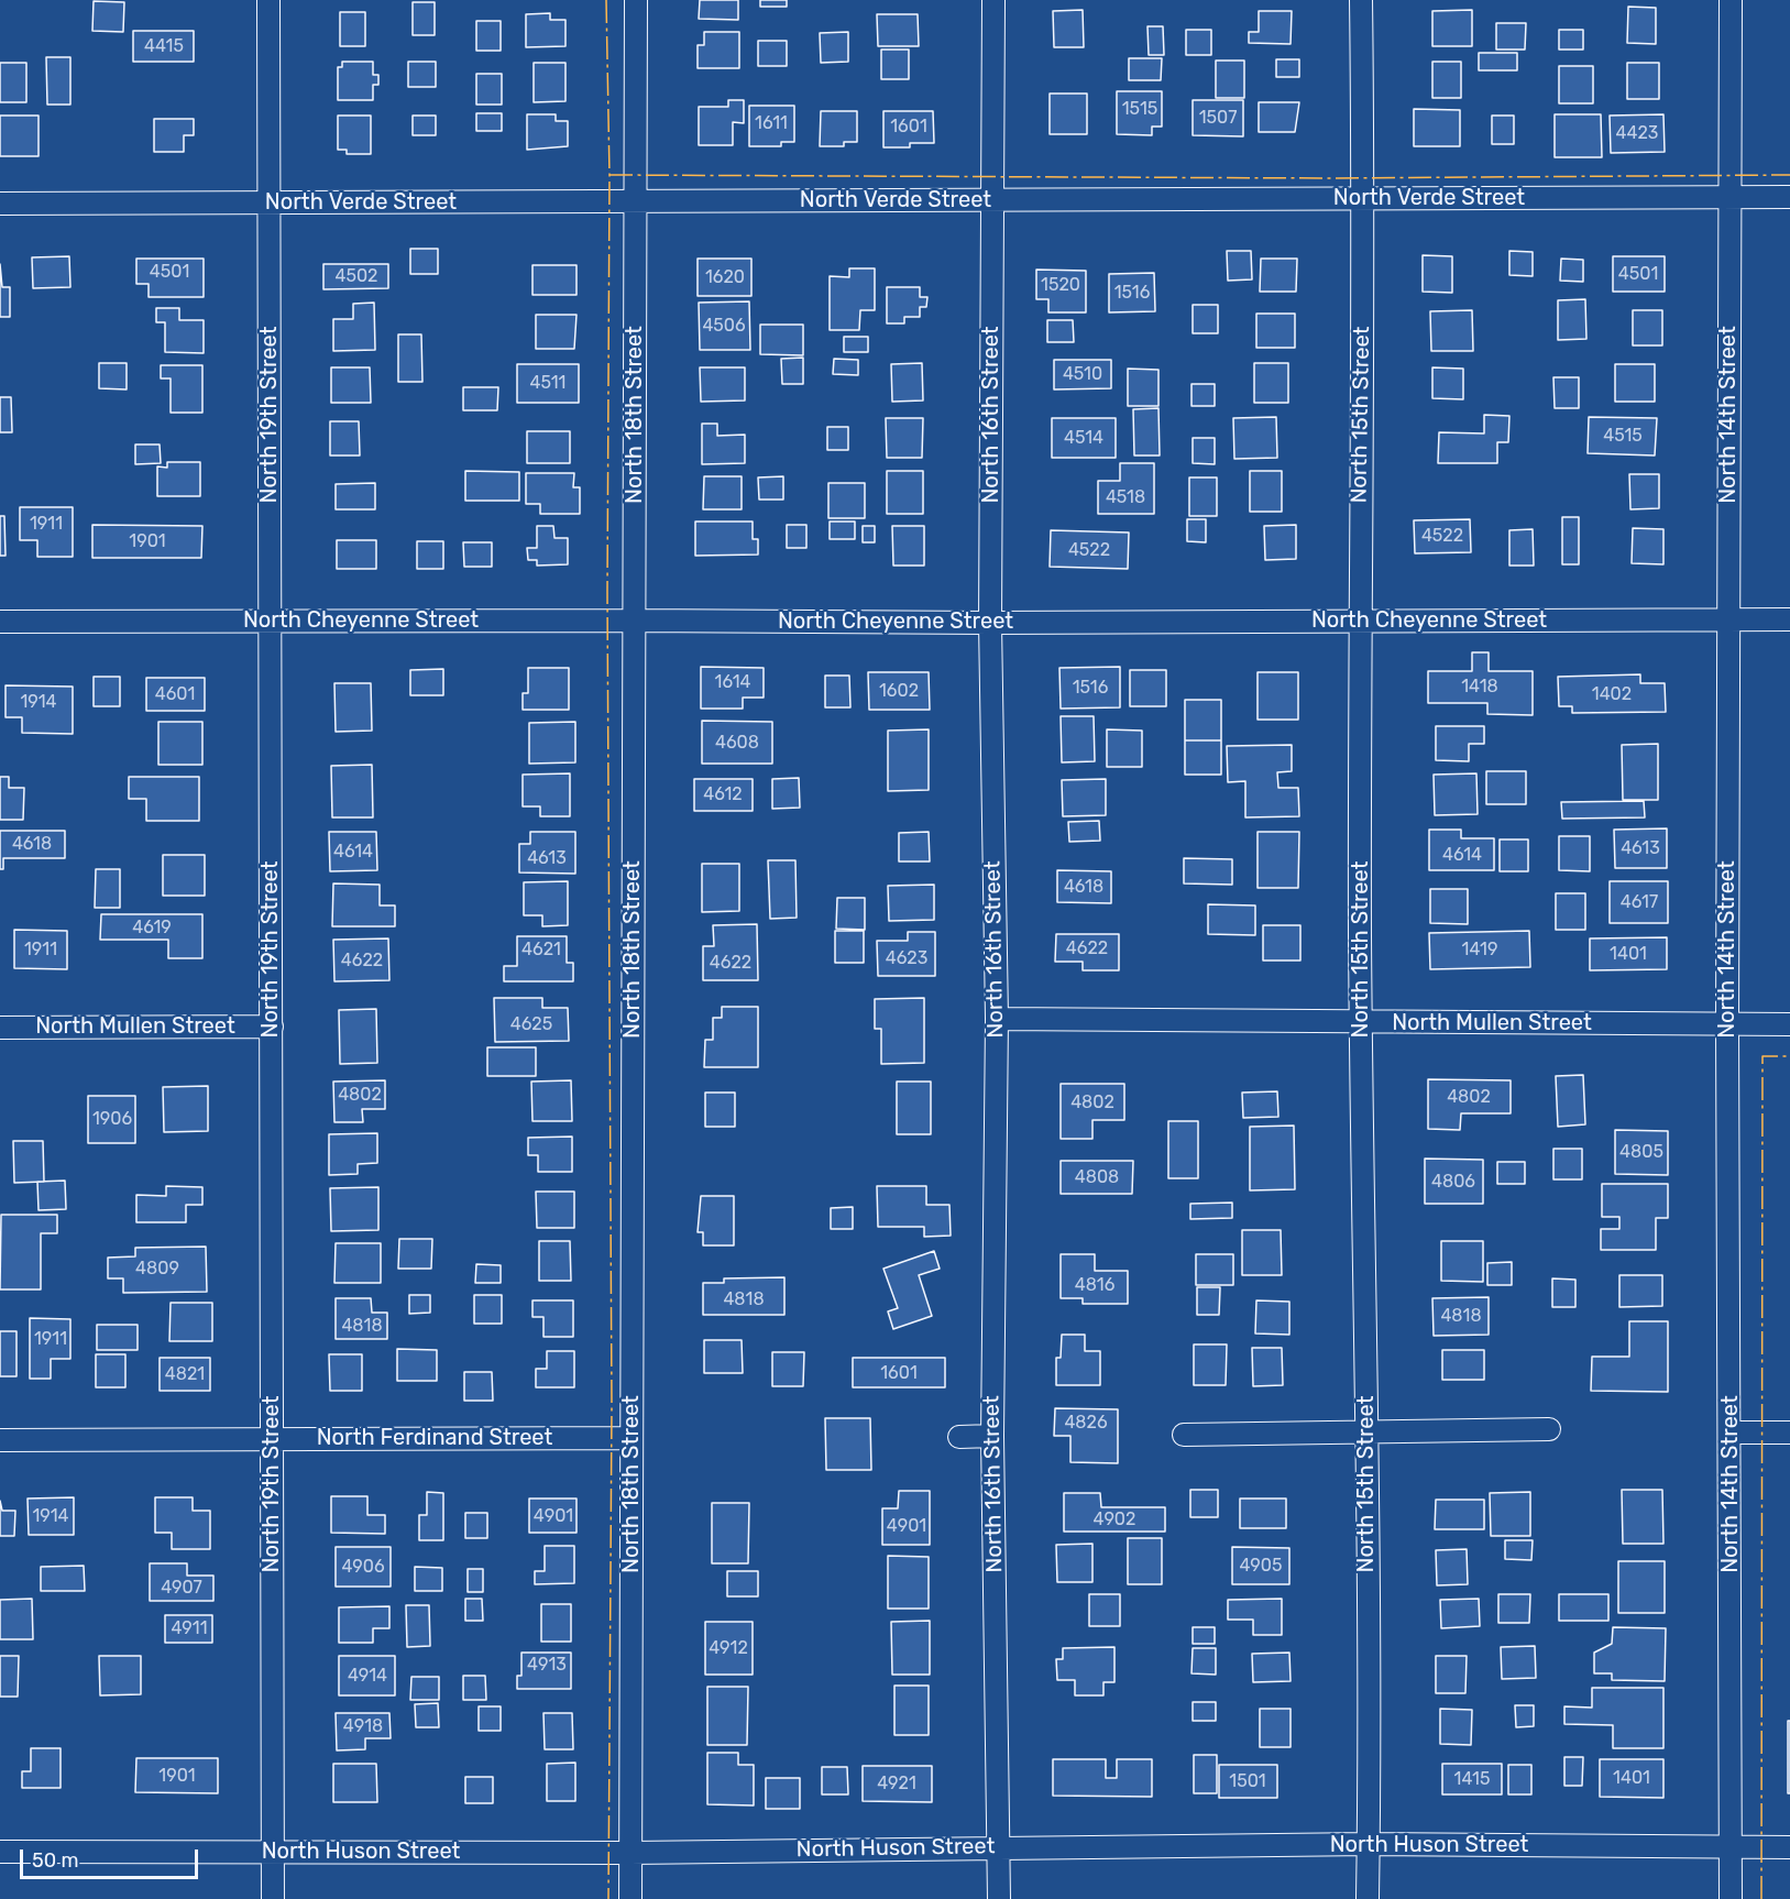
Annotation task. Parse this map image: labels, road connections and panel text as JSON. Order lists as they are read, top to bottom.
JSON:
{
  "streets": {
    "street": [
      "North Verde Street",
      "North 19th Street",
      "North 18th Street",
      "North 16th Street",
      "North 15th Street",
      "North 14th Street",
      "North Cheyenne Street",
      "North Mullen Street",
      "North Ferdinand Street",
      "North Huson Street"
    ]
  },
  "crossings": [
    ["North Verde Street", "North 19th Street"],
    ["North Verde Street", "North 18th Street"],
    ["North Verde Street", "North 16th Street"],
    ["North Verde Street", "North 15th Street"],
    ["North Verde Street", "North 14th Street"],
    ["North 19th Street", "North Cheyenne Street"],
    ["North 19th Street", "North Mullen Street"],
    ["North 19th Street", "North Ferdinand Street"],
    ["North 19th Street", "North Huson Street"],
    ["North 18th Street", "North Cheyenne Street"],
    ["North 18th Street", "North Ferdinand Street"],
    ["North 18th Street", "North Huson Street"],
    ["North 16th Street", "North Cheyenne Street"],
    ["North 16th Street", "North Mullen Street"],
    ["North 16th Street", "North Huson Street"],
    ["North 15th Street", "North Cheyenne Street"],
    ["North 15th Street", "North Mullen Street"],
    ["North 15th Street", "North Huson Street"],
    ["North 14th Street", "North Cheyenne Street"],
    ["North 14th Street", "North Mullen Street"],
    ["North 14th Street", "North Huson Street"]
  ],
  "house_numbers": [
    "4415",
    "1515",
    "1507",
    "1611",
    "1601",
    "4423",
    "4501",
    "4501",
    "4502",
    "1620",
    "1520",
    "1516",
    "4506",
    "4510",
    "4511",
    "4515",
    "4514",
    "4518",
    "1911",
    "4522",
    "1901",
    "4522",
    "1614",
    "1418",
    "1516",
    "1602",
    "4601",
    "1402",
    "1914",
    "4608",
    "4612",
    "4618",
    "4613",
    "4614",
    "4614",
    "4613",
    "4618",
    "4617",
    "4619",
    "4622",
    "1911",
    "4621",
    "1419",
    "1401",
    "4623",
    "4622",
    "4622",
    "4625",
    "4802",
    "4802",
    "4802",
    "1906",
    "4805",
    "4808",
    "4806",
    "4809",
    "4816",
    "4818",
    "4818",
    "4818",
    "1911",
    "1601",
    "4821",
    "4826",
    "1914",
    "4901",
    "4902",
    "4901",
    "4905",
    "4906",
    "4907",
    "4911",
    "4912",
    "4913",
    "4914",
    "4918",
    "1901",
    "1401",
    "1415",
    "1501",
    "4921"
  ],
  "scale_bar": "50 m"
}
